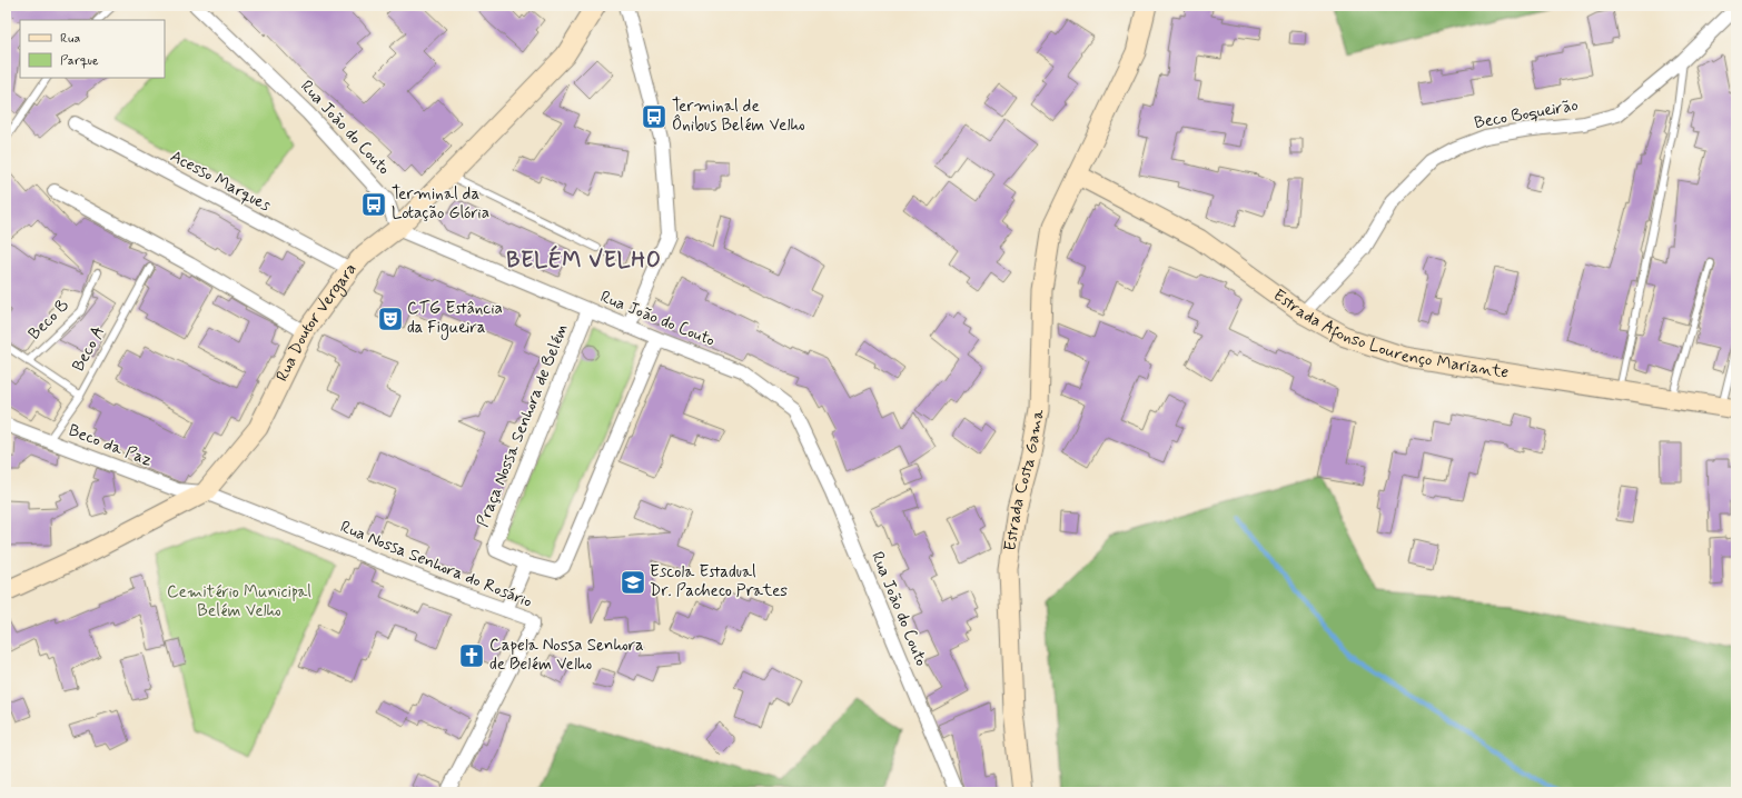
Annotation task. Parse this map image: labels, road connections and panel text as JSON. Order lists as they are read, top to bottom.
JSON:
{
  "streets": {
    "main road": ["Rua Doutor Vergara", "Estrada Afonso Lourenço Mariante", "Estrada Costa Gama"],
    "street": [
      "Beco Boqueirão",
      "Rua João do Couto",
      "Acesso Marques",
      "Praça Nossa Senhora de Belém",
      "Beco da Paz",
      "Rua Nossa Senhora do Rosário"
    ],
    "lane": ["Beco B", "Beco A"]
  },
  "crossings": [
    ["Beco Boqueirão", "Estrada Afonso Lourenço Mariante"],
    ["Rua João do Couto", "Rua Doutor Vergara"],
    ["Rua João do Couto", "Praça Nossa Senhora de Belém"],
    ["Acesso Marques", "Rua Doutor Vergara"],
    ["Rua Doutor Vergara", "Beco da Paz"],
    ["Rua Doutor Vergara", "Rua Nossa Senhora do Rosário"],
    ["Estrada Afonso Lourenço Mariante", "Estrada Costa Gama"],
    ["Beco A", "Beco da Paz"],
    ["Beco da Paz", "Rua Nossa Senhora do Rosário"]
  ],
  "districts": ["BELÉM VELHO"],
  "parks": ["Cemitério Municipal Belém Velho"],
  "places": {
    "bus stop": ["Terminal de Ônibus Belém Velho", "Terminal da Lotação Glória"],
    "theatre": ["CTG Estância da Figueira"],
    "school or university": ["Escola Estadual Dr. Pacheco Prates"],
    "church": ["Capela Nossa Senhora de Belém Velho"]
  },
  "legend": ["Rua", "Parque"]
}
